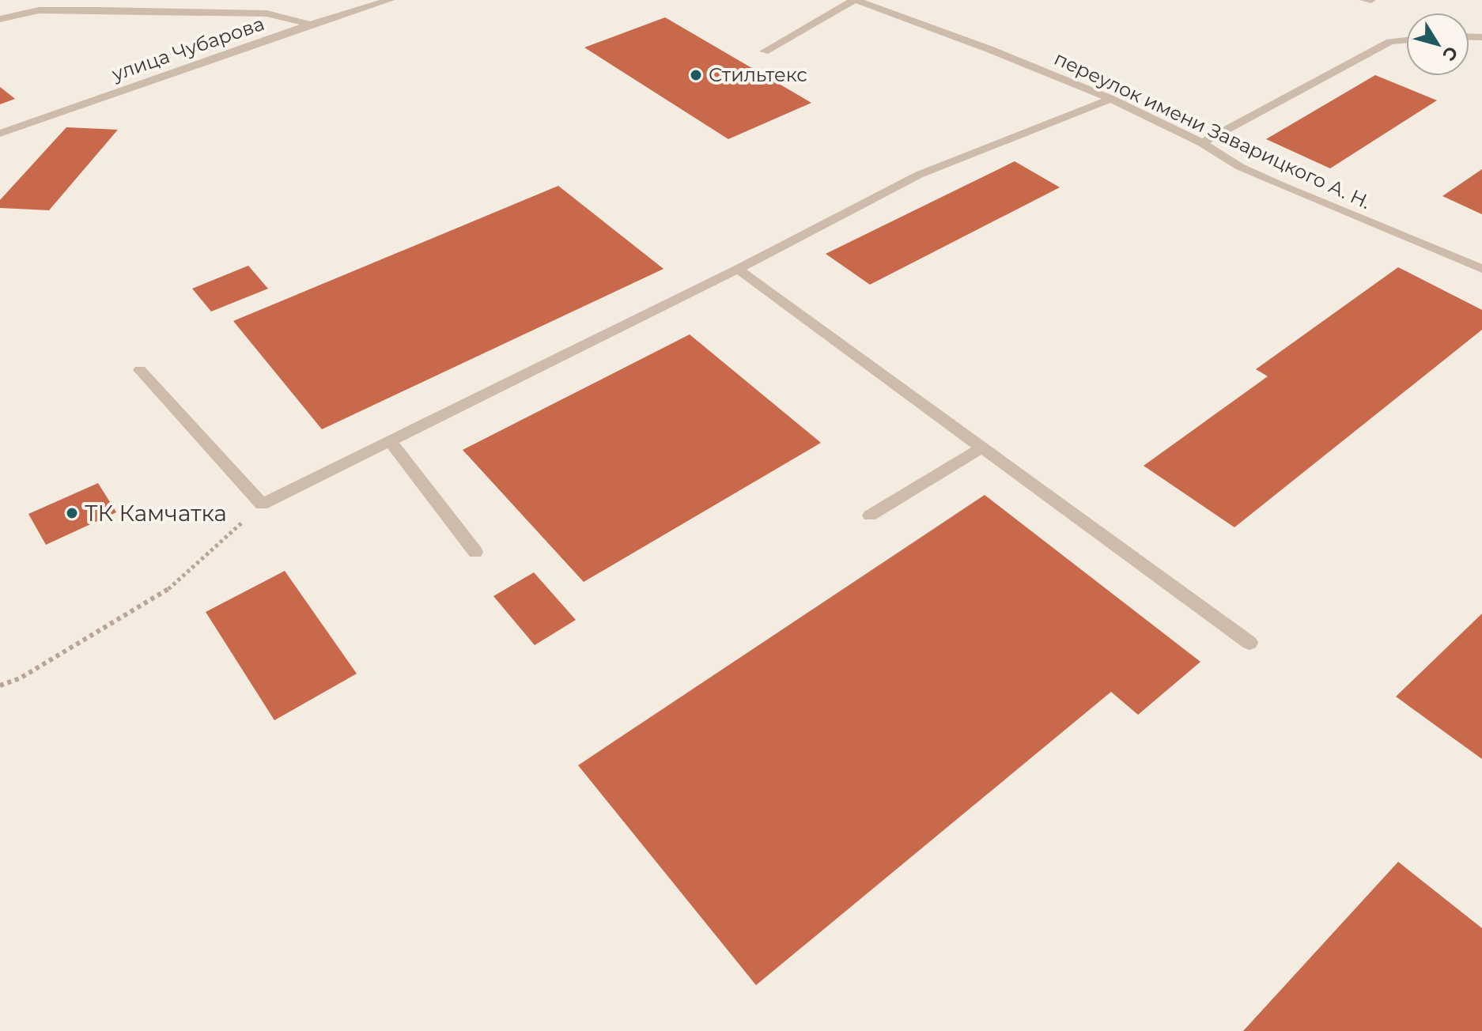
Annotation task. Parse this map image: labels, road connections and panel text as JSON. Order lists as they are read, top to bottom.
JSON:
{
  "streets": {
    "street": ["улица Чубарова", "переулок имени Заварицкого А. Н."]
  },
  "places": ["Стильтекс", "ТК Камчатка"],
  "north": "bottom right"
}
